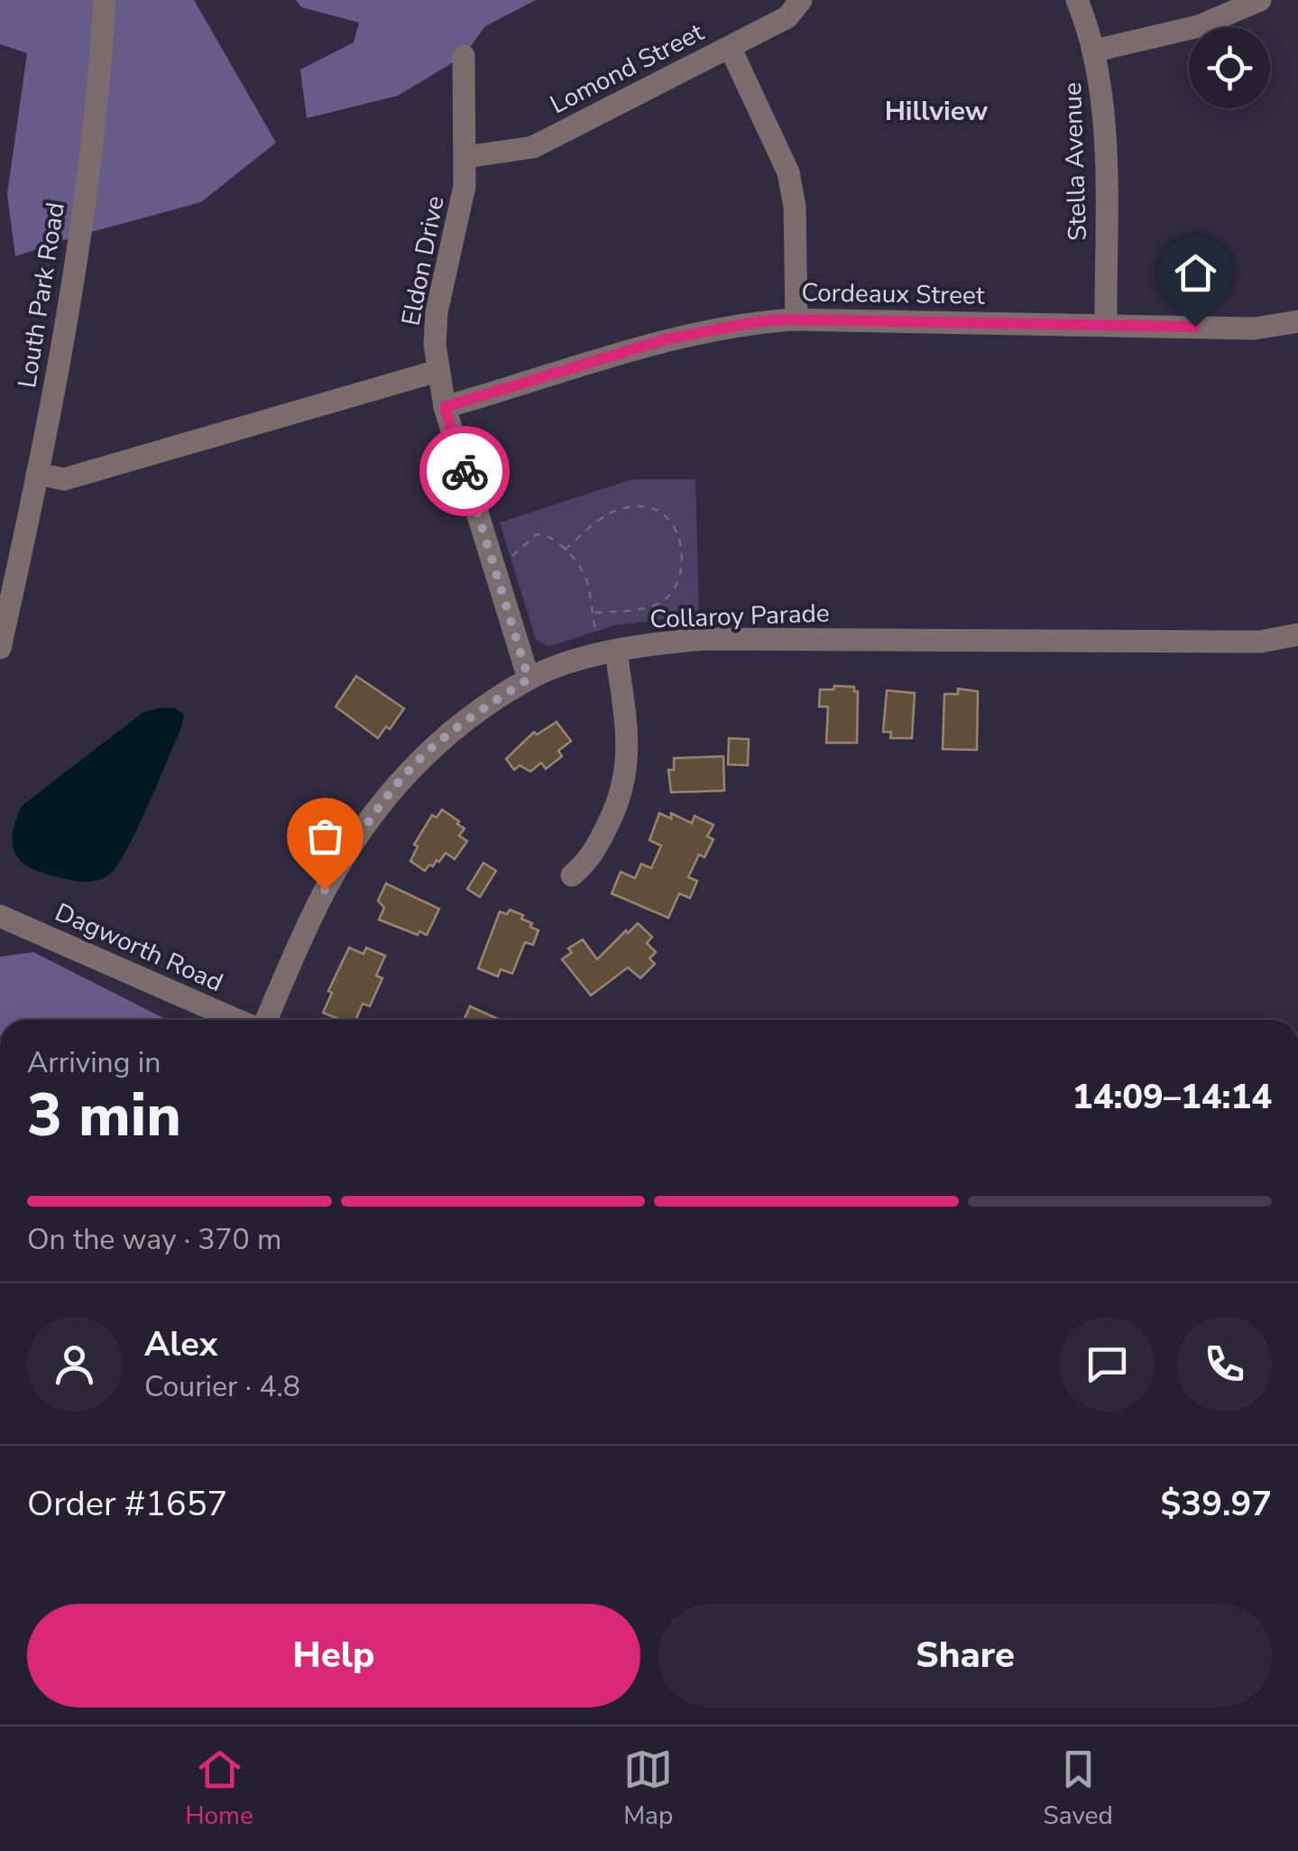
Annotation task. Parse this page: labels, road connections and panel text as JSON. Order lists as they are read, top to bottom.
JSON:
{
  "streets": {
    "street": [
      "Lomond Street",
      "Stella Avenue",
      "Eldon Drive",
      "Cordeaux Street",
      "Louth Park Road",
      "Collaroy Parade",
      "Dagworth Road"
    ]
  },
  "crossings": [
    ["Lomond Street", "Eldon Drive"],
    ["Stella Avenue", "Cordeaux Street"],
    ["Eldon Drive", "Cordeaux Street"],
    ["Eldon Drive", "Collaroy Parade"]
  ],
  "districts": ["Hillview"],
  "page": {
    "heading": ["3 min", "Arriving in", "14:09–14:14"],
    "panel": [
      "Alex",
      "Courier · 4.8",
      "Order #1657",
      "$39.97"
    ],
    "bar": "On the way · 370 m",
    "buttons": ["Help", "Share"],
    "tabs": ["Home", "Map", "Saved"]
  }
}
